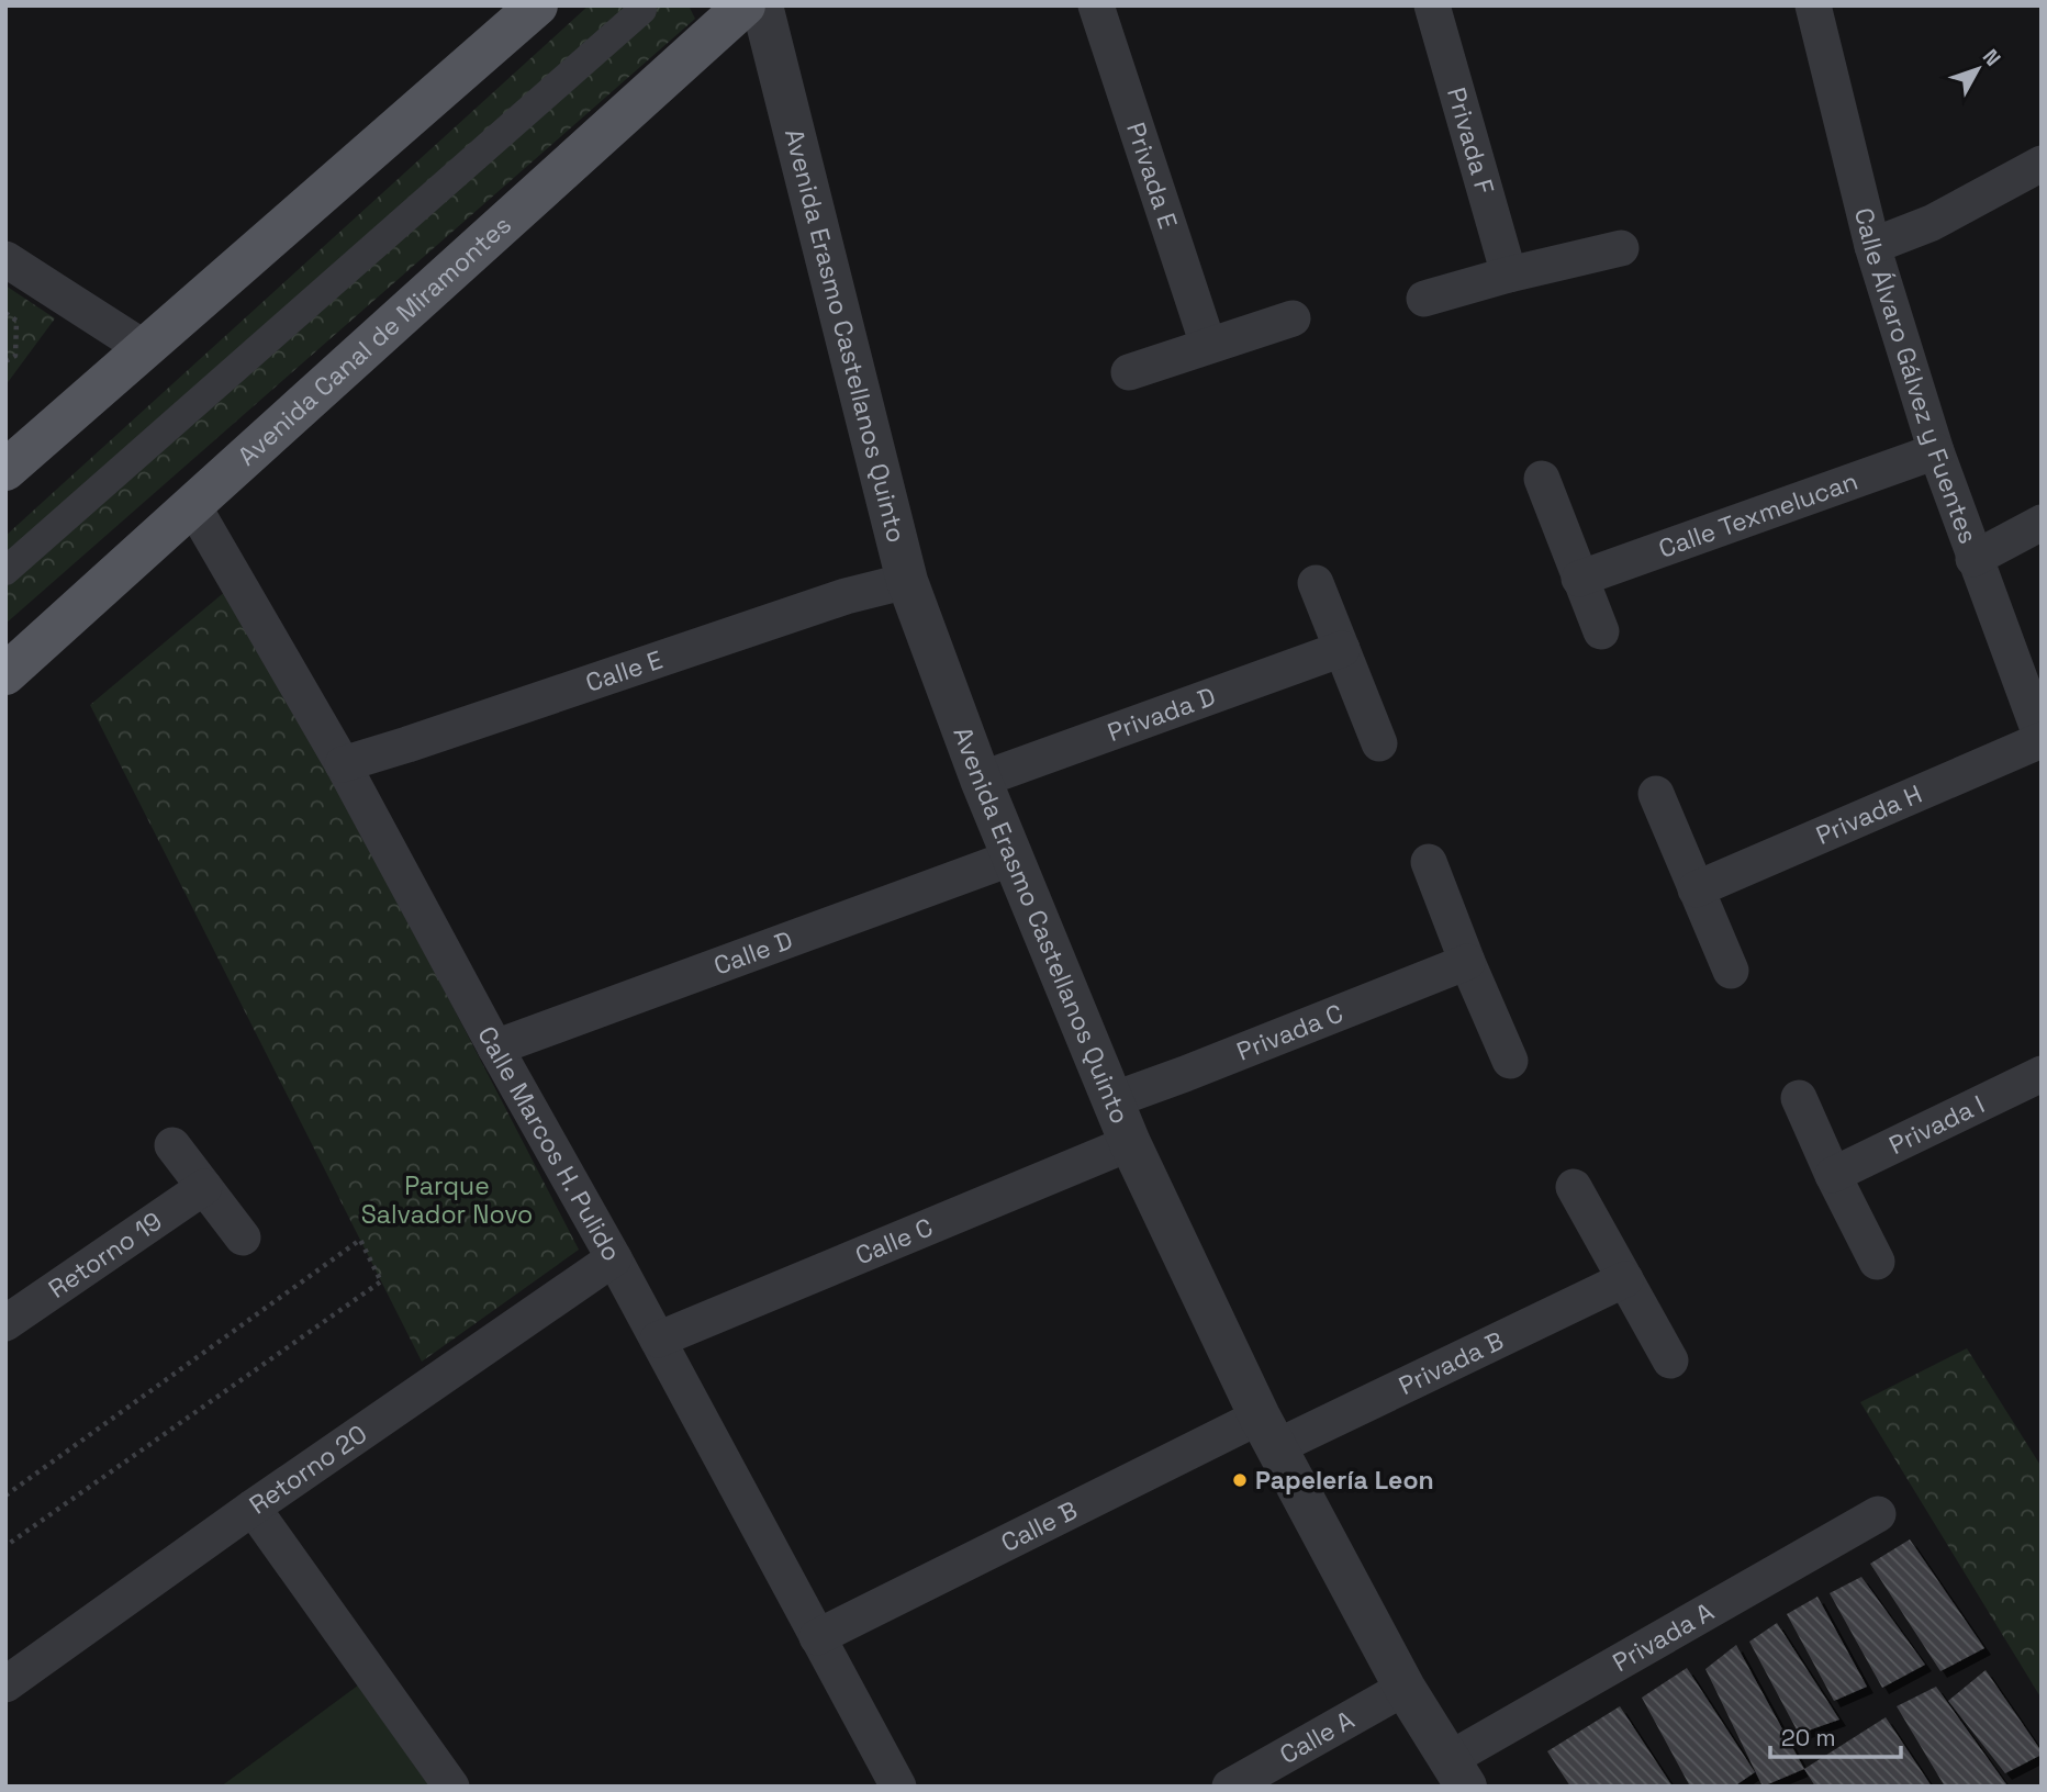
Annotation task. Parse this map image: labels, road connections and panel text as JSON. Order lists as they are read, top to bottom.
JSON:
{
  "streets": {
    "main road": ["Avenida Canal de Miramontes"],
    "street": [
      "Privada F",
      "Privada E",
      "Avenida Erasmo Castellanos Quinto",
      "Calle Álvaro Gálvez y Fuentes",
      "Calle Texmelucan",
      "Calle E",
      "Privada D",
      "Privada H",
      "Calle D",
      "Privada C",
      "Privada I",
      "Calle Marcos H. Pulido",
      "Calle C",
      "Retorno 19",
      "Privada B",
      "Retorno 20",
      "Calle B",
      "Privada A",
      "Calle A"
    ]
  },
  "crossings": [
    ["Avenida Erasmo Castellanos Quinto", "Calle E"],
    ["Avenida Erasmo Castellanos Quinto", "Privada D"],
    ["Avenida Erasmo Castellanos Quinto", "Calle D"],
    ["Avenida Erasmo Castellanos Quinto", "Privada C"],
    ["Avenida Erasmo Castellanos Quinto", "Calle C"],
    ["Avenida Erasmo Castellanos Quinto", "Privada B"],
    ["Avenida Erasmo Castellanos Quinto", "Calle B"],
    ["Avenida Erasmo Castellanos Quinto", "Privada A"],
    ["Avenida Erasmo Castellanos Quinto", "Calle A"],
    ["Avenida Canal de Miramontes", "Calle Marcos H. Pulido"],
    ["Calle Álvaro Gálvez y Fuentes", "Calle Texmelucan"],
    ["Calle Álvaro Gálvez y Fuentes", "Privada H"],
    ["Calle E", "Calle Marcos H. Pulido"],
    ["Calle D", "Calle Marcos H. Pulido"],
    ["Calle Marcos H. Pulido", "Calle C"],
    ["Calle Marcos H. Pulido", "Retorno 20"],
    ["Calle Marcos H. Pulido", "Calle B"],
    ["Privada B", "Calle B"]
  ],
  "parks": ["Parque Salvador Novo"],
  "places": ["Papelería Leon"],
  "scale_bar": "20 m",
  "north": "top right"
}
